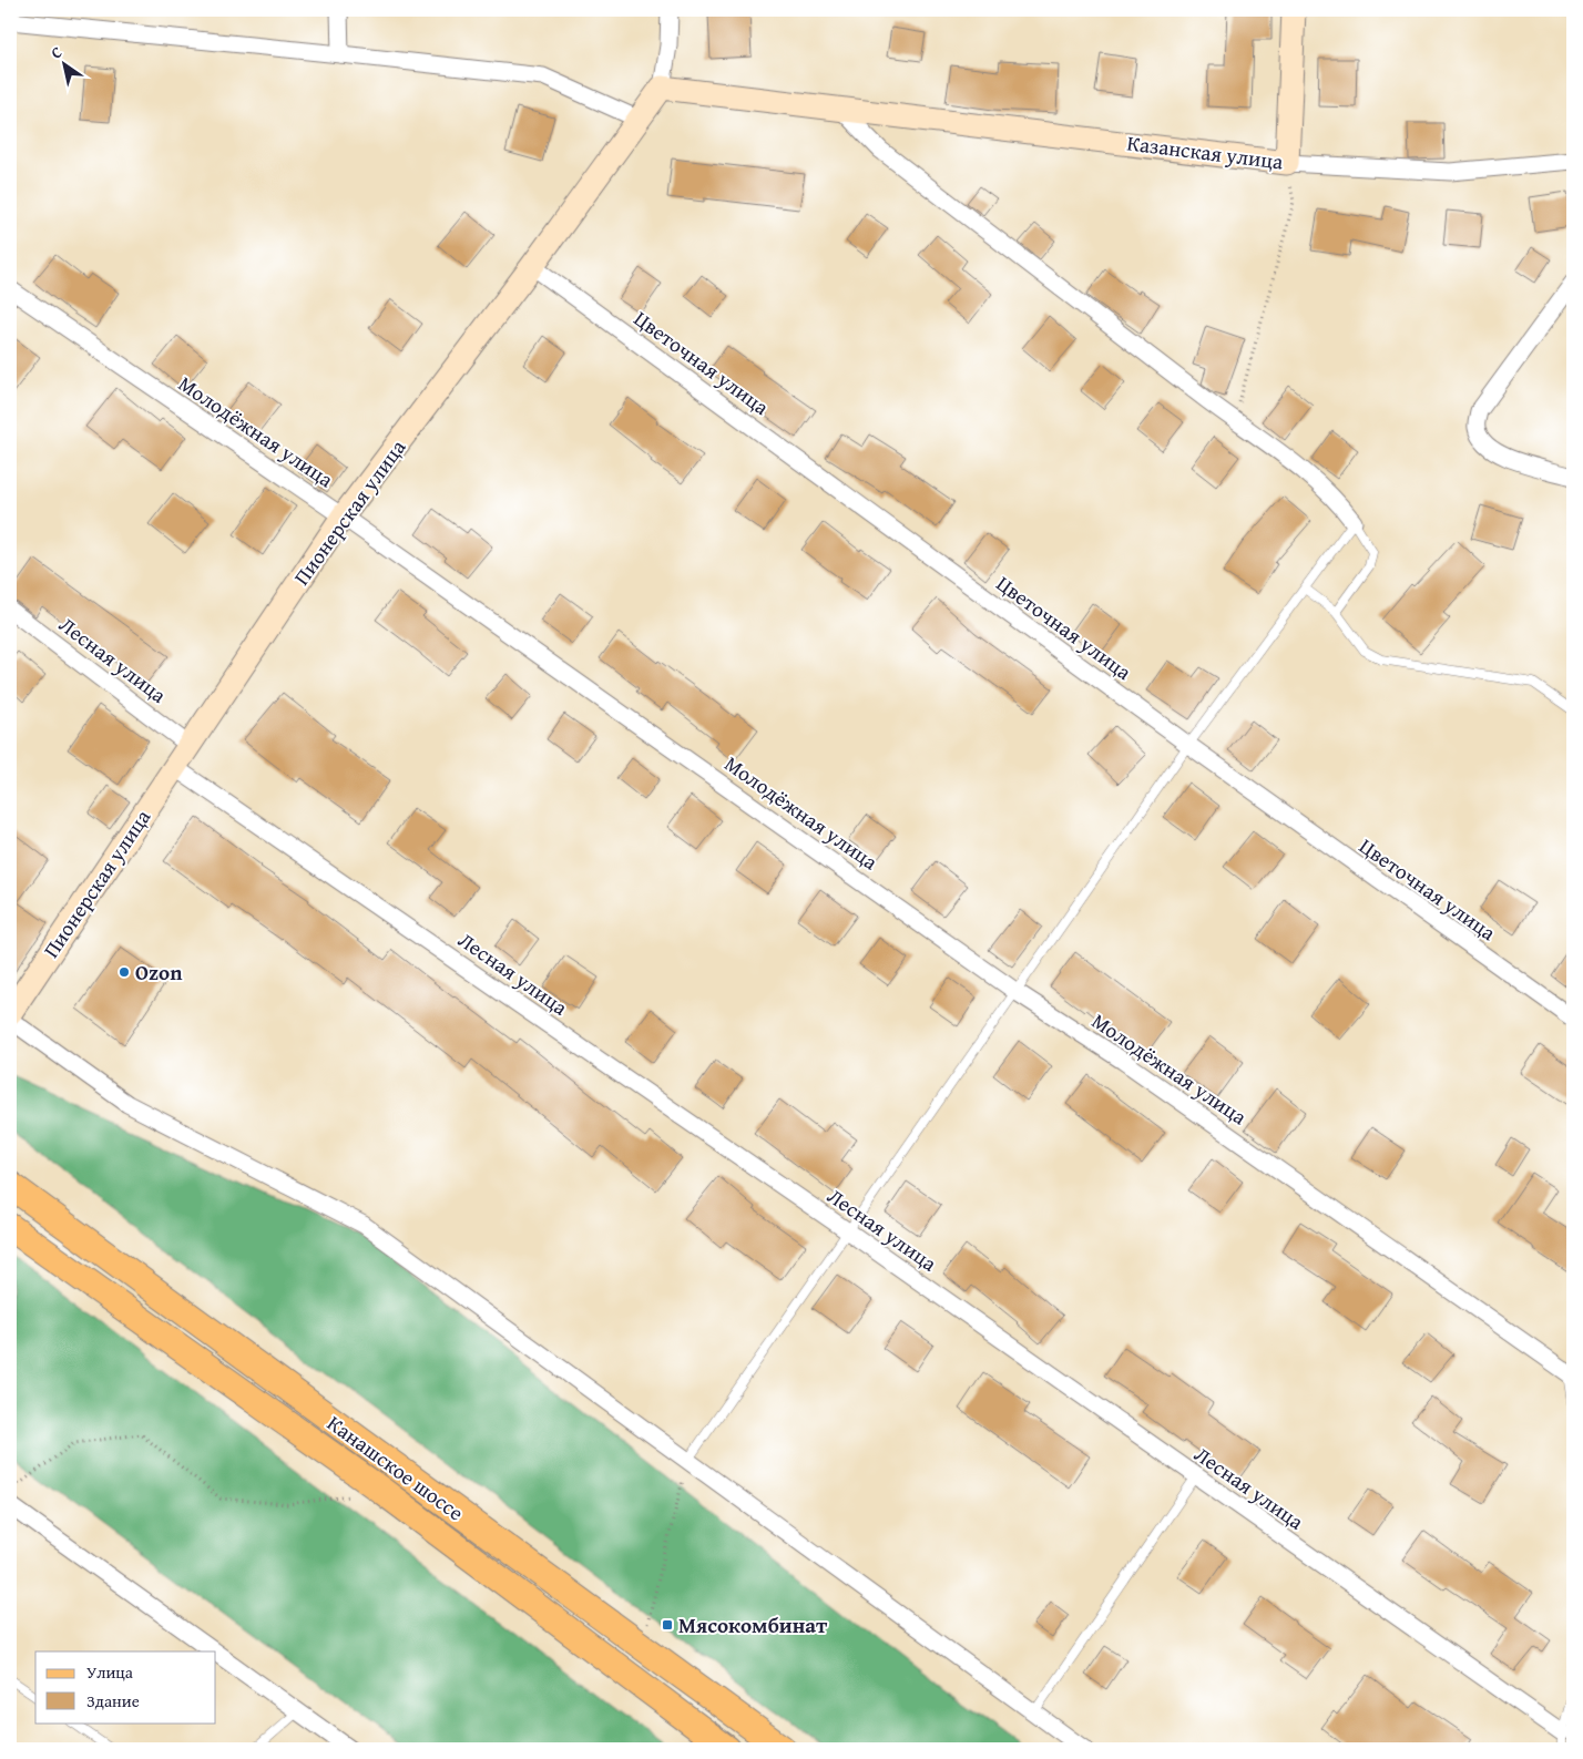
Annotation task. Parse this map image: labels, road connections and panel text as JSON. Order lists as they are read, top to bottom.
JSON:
{
  "streets": {
    "main road": ["Канашское шоссе"],
    "street": [
      "Казанская улица",
      "Цветочная улица",
      "Молодёжная улица",
      "Пионерская улица",
      "Лесная улица"
    ]
  },
  "crossings": [
    ["Казанская улица", "Пионерская улица"],
    ["Цветочная улица", "Пионерская улица"],
    ["Молодёжная улица", "Пионерская улица"],
    ["Пионерская улица", "Лесная улица"]
  ],
  "places": {
    "other": ["Ozon"],
    "transit": ["Мясокомбинат"]
  },
  "legend": ["Улица", "Здание"],
  "north": "top left"
}
